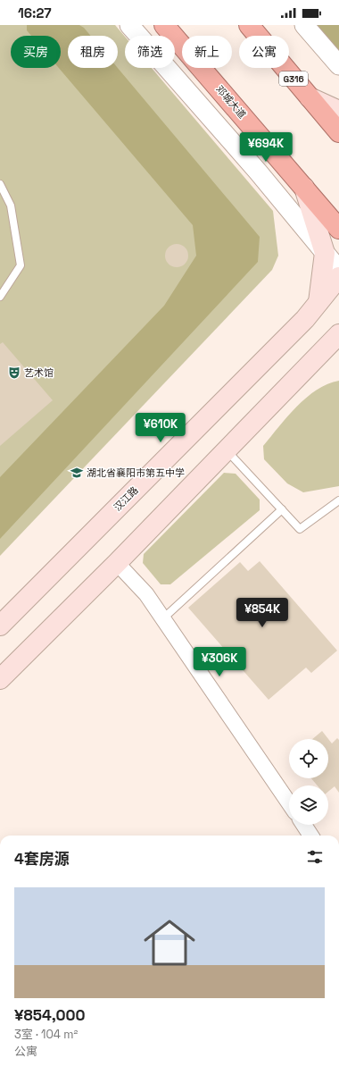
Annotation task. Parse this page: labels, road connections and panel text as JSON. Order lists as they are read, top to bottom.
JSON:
{
  "streets": {
    "highway": ["G316", "邓城大道"],
    "main road": ["汉江路"]
  },
  "places": {
    "theatre": ["艺术馆"],
    "school or university": ["湖北省襄阳市第五中学"]
  },
  "page": {
    "status": "16:27",
    "chip": [
      "买房",
      "租房",
      "筛选",
      "新上",
      "公寓"
    ],
    "price": [
      "¥694K",
      "¥610K",
      "¥854K",
      "¥306K"
    ],
    "heading": "4套房源",
    "list": [
      {
        "name": "¥854,000",
        "note": "3室 · 104 m² · 公寓"
      }
    ]
  }
}
